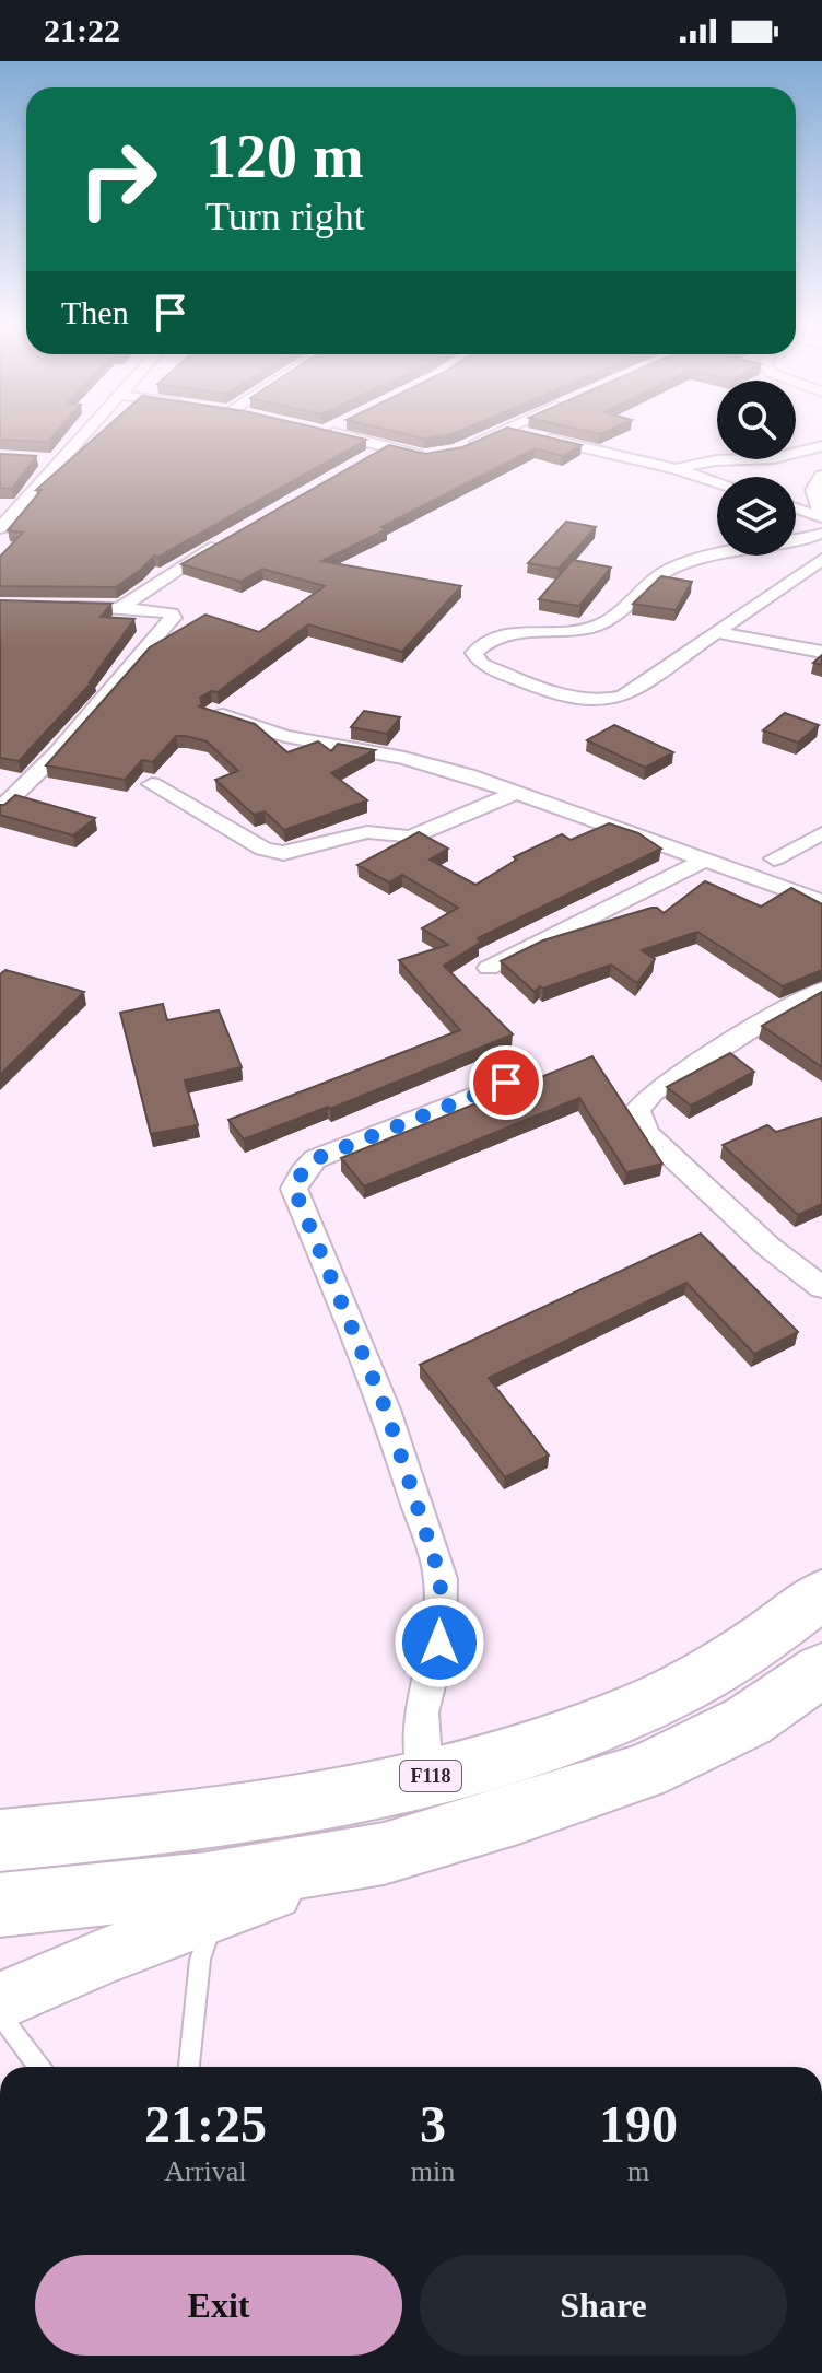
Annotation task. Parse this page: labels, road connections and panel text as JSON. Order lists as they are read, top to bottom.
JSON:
{
  "streets": {
    "main road": ["F118"]
  },
  "page": {
    "status": "21:22",
    "turn": ["120 m", "Turn right"],
    "then": "Then",
    "eta": [
      "21:25",
      "Arrival",
      "3",
      "min",
      "190",
      "m"
    ],
    "buttons": ["Exit", "Share"]
  }
}
